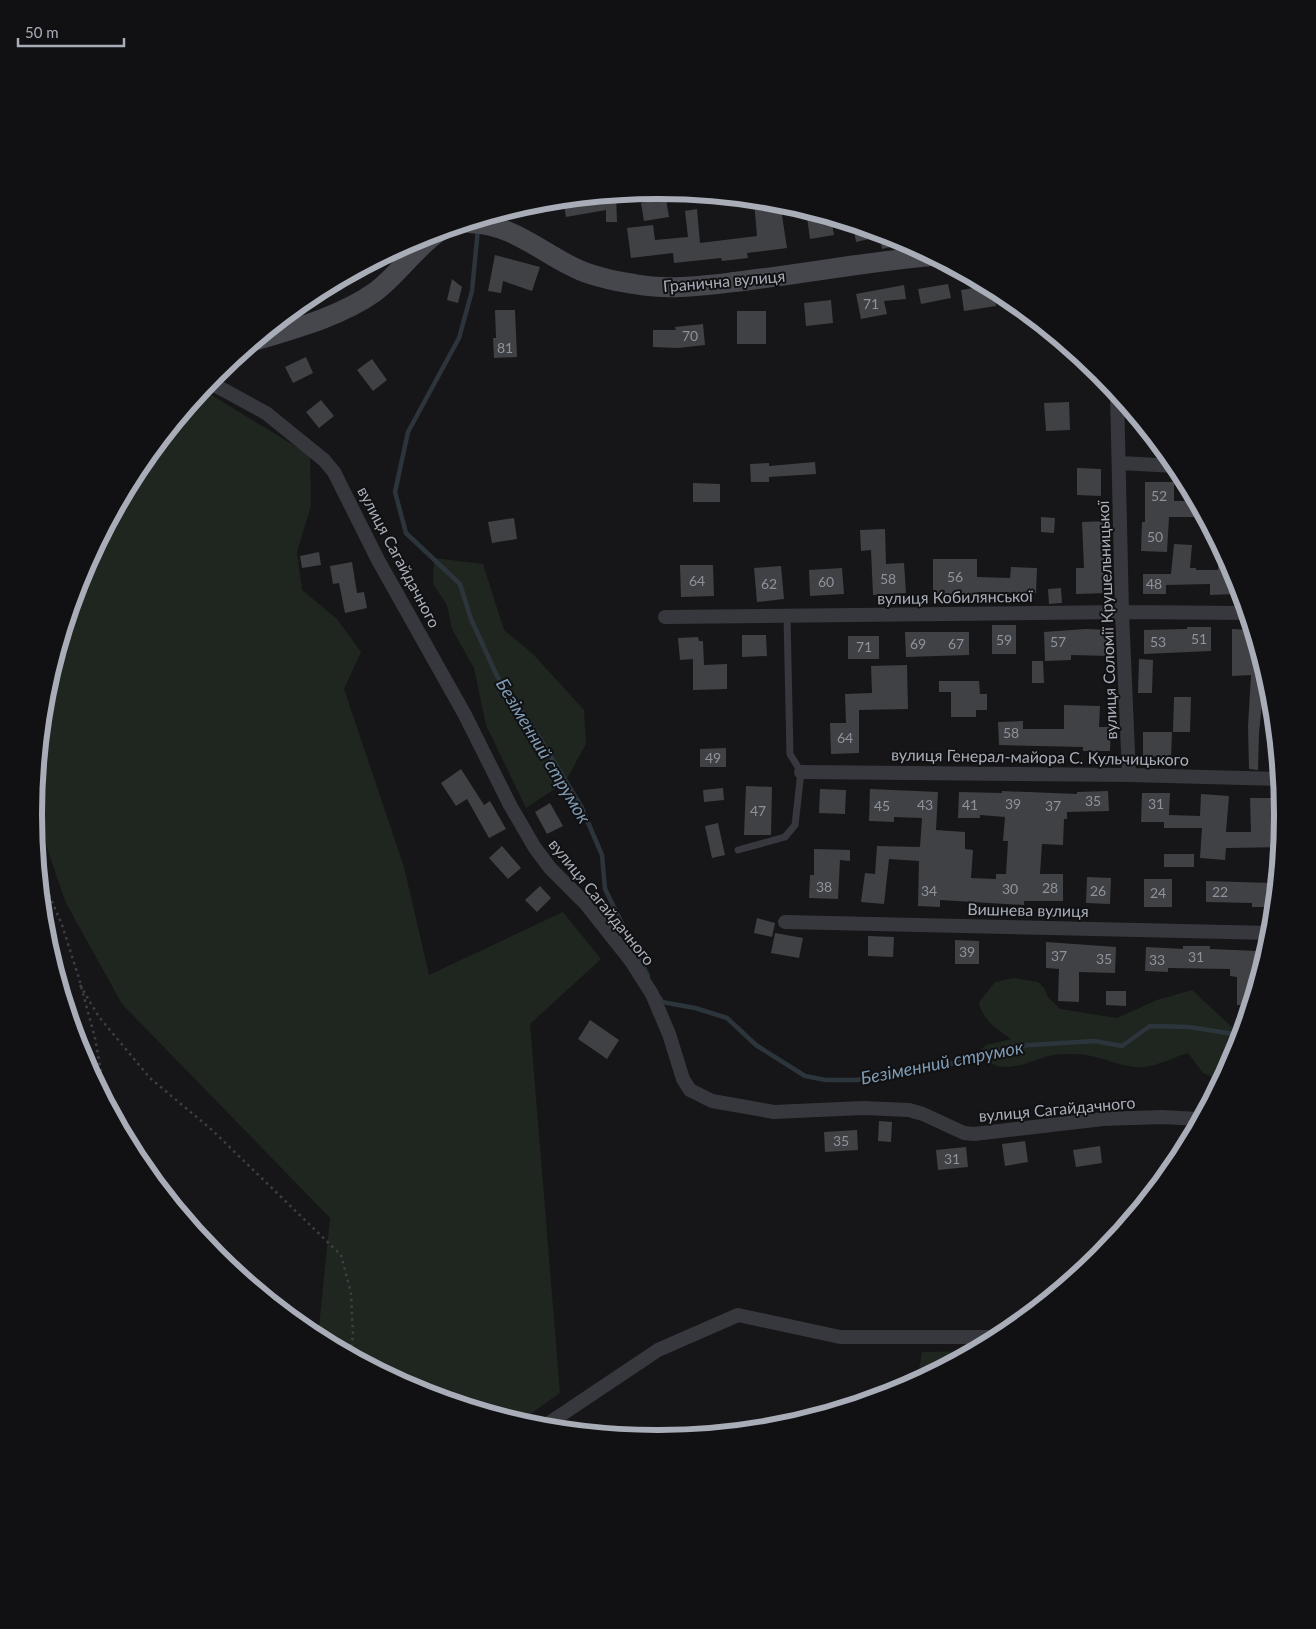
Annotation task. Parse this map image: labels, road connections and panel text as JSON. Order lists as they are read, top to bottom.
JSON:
{
  "streets": {
    "street": [
      "Гранична вулиця",
      "вулиця Сагайдачного",
      "вулиця Кобилянської",
      "вулиця Соломії Крушельницької",
      "вулиця Генерал-майора С. Кульчицького",
      "Вишнева вулиця"
    ]
  },
  "crossings": [
    ["вулиця Кобилянської", "вулиця Соломії Крушельницької"],
    ["вулиця Соломії Крушельницької", "вулиця Генерал-майора С. Кульчицького"]
  ],
  "water": ["Безіменний струмок"],
  "house_numbers": [
    "71",
    "70",
    "81",
    "52",
    "50",
    "56",
    "58",
    "64",
    "60",
    "62",
    "48",
    "51",
    "59",
    "57",
    "53",
    "69",
    "67",
    "71",
    "58",
    "64",
    "49",
    "35",
    "39",
    "31",
    "43",
    "41",
    "45",
    "37",
    "47",
    "38",
    "28",
    "30",
    "34",
    "26",
    "22",
    "24",
    "39",
    "37",
    "31",
    "35",
    "33",
    "35",
    "31"
  ],
  "scale_bar": "50 m"
}
